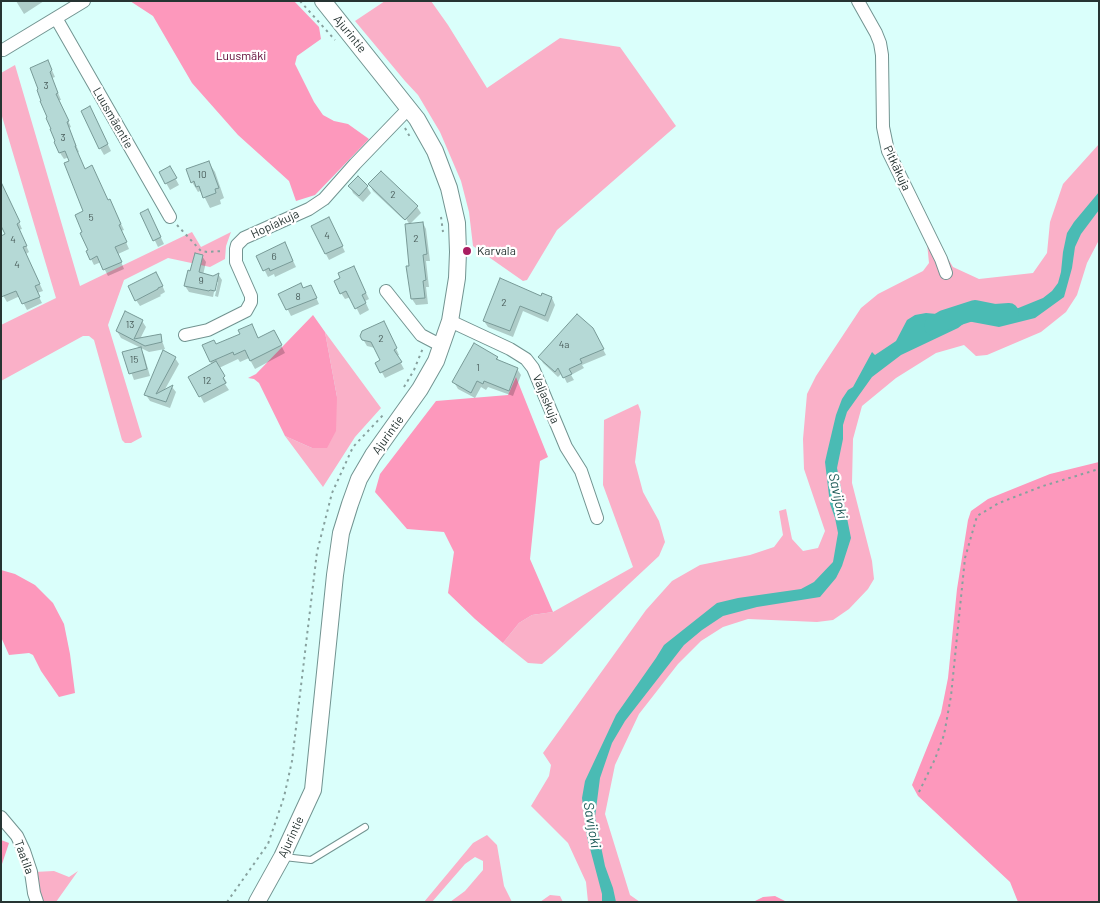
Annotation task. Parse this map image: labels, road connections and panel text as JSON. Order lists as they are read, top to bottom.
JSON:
{
  "streets": {
    "street": [
      "Ajurintie",
      "Luusmäentie",
      "Pitkäkuja",
      "Hopiakuja",
      "Valjaskuja",
      "Taatila"
    ]
  },
  "crossings": [
    ["Ajurintie", "Hopiakuja"],
    ["Ajurintie", "Valjaskuja"]
  ],
  "water": ["Savijoki"],
  "parks": ["Luusmäki"],
  "places": ["Karvala"],
  "house_numbers": [
    "3",
    "3",
    "10",
    "2",
    "5",
    "4",
    "2",
    "4",
    "6",
    "4",
    "9",
    "8",
    "2",
    "13",
    "2",
    "4a",
    "15",
    "1",
    "12"
  ]
}
